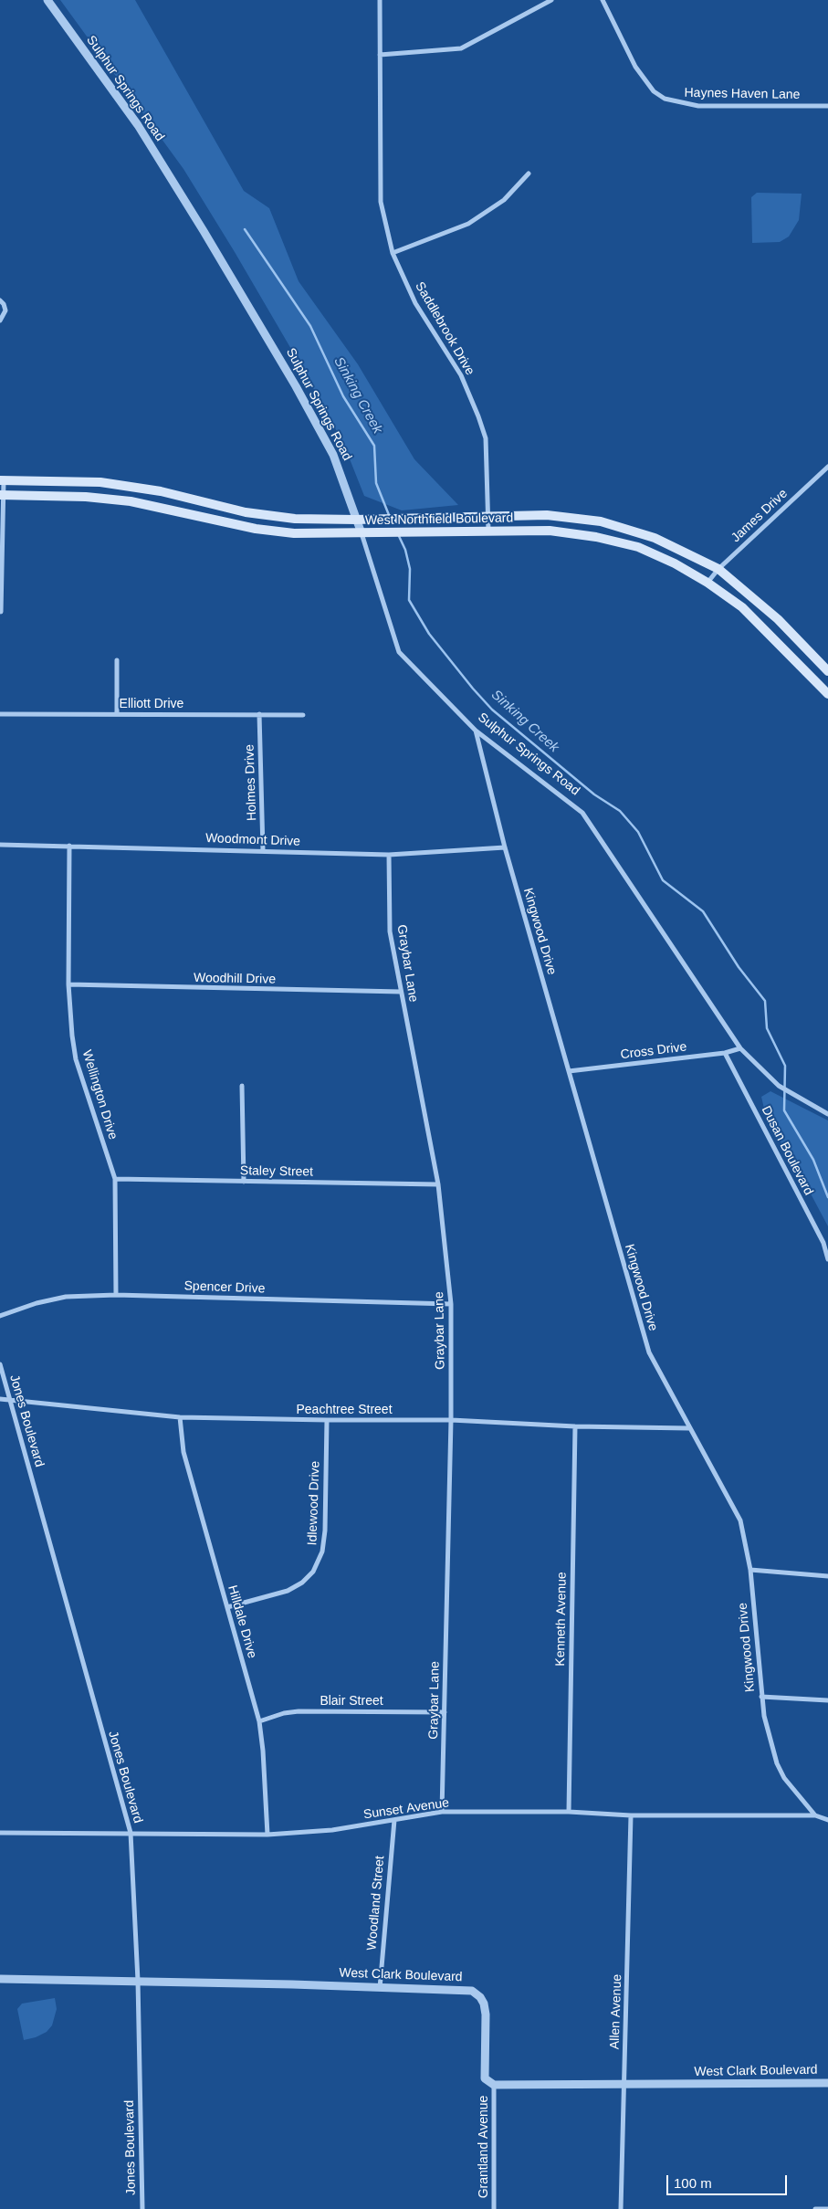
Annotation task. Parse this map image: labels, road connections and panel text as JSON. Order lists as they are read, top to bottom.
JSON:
{
  "streets": {
    "main road": ["West Northfield Boulevard"],
    "street": [
      "Sulphur Springs Road",
      "Haynes Haven Lane",
      "Saddlebrook Drive",
      "James Drive",
      "Elliott Drive",
      "Holmes Drive",
      "Woodmont Drive",
      "Kingwood Drive",
      "Graybar Lane",
      "Woodhill Drive",
      "Cross Drive",
      "Wellington Drive",
      "Dusan Boulevard",
      "Staley Street",
      "Spencer Drive",
      "Peachtree Street",
      "Jones Boulevard",
      "Idlewood Drive",
      "Kenneth Avenue",
      "Hilldale Drive",
      "Blair Street",
      "Sunset Avenue",
      "Woodland Street",
      "West Clark Boulevard",
      "Allen Avenue",
      "Grantland Avenue"
    ]
  },
  "crossings": [
    ["Sulphur Springs Road", "West Northfield Boulevard"],
    ["Sulphur Springs Road", "Kingwood Drive"],
    ["Sulphur Springs Road", "Cross Drive"],
    ["Saddlebrook Drive", "West Northfield Boulevard"],
    ["James Drive", "West Northfield Boulevard"],
    ["Elliott Drive", "Holmes Drive"],
    ["Holmes Drive", "Woodmont Drive"],
    ["Woodmont Drive", "Kingwood Drive"],
    ["Woodmont Drive", "Graybar Lane"],
    ["Woodmont Drive", "Wellington Drive"],
    ["Kingwood Drive", "Cross Drive"],
    ["Kingwood Drive", "Peachtree Street"],
    ["Kingwood Drive", "Sunset Avenue"],
    ["Graybar Lane", "Woodhill Drive"],
    ["Graybar Lane", "Staley Street"],
    ["Graybar Lane", "Spencer Drive"],
    ["Graybar Lane", "Peachtree Street"],
    ["Graybar Lane", "Blair Street"],
    ["Graybar Lane", "Sunset Avenue"],
    ["Woodhill Drive", "Wellington Drive"],
    ["Cross Drive", "Dusan Boulevard"],
    ["Wellington Drive", "Staley Street"],
    ["Wellington Drive", "Spencer Drive"],
    ["Peachtree Street", "Jones Boulevard"],
    ["Peachtree Street", "Idlewood Drive"],
    ["Peachtree Street", "Kenneth Avenue"],
    ["Peachtree Street", "Hilldale Drive"],
    ["Jones Boulevard", "Sunset Avenue"],
    ["Jones Boulevard", "West Clark Boulevard"],
    ["Idlewood Drive", "Hilldale Drive"],
    ["Kenneth Avenue", "Sunset Avenue"],
    ["Hilldale Drive", "Blair Street"],
    ["Hilldale Drive", "Sunset Avenue"],
    ["Sunset Avenue", "Woodland Street"],
    ["Sunset Avenue", "Allen Avenue"],
    ["Woodland Street", "West Clark Boulevard"],
    ["West Clark Boulevard", "Allen Avenue"],
    ["West Clark Boulevard", "Grantland Avenue"]
  ],
  "water": ["Sinking Creek"],
  "scale_bar": "100 m"
}
